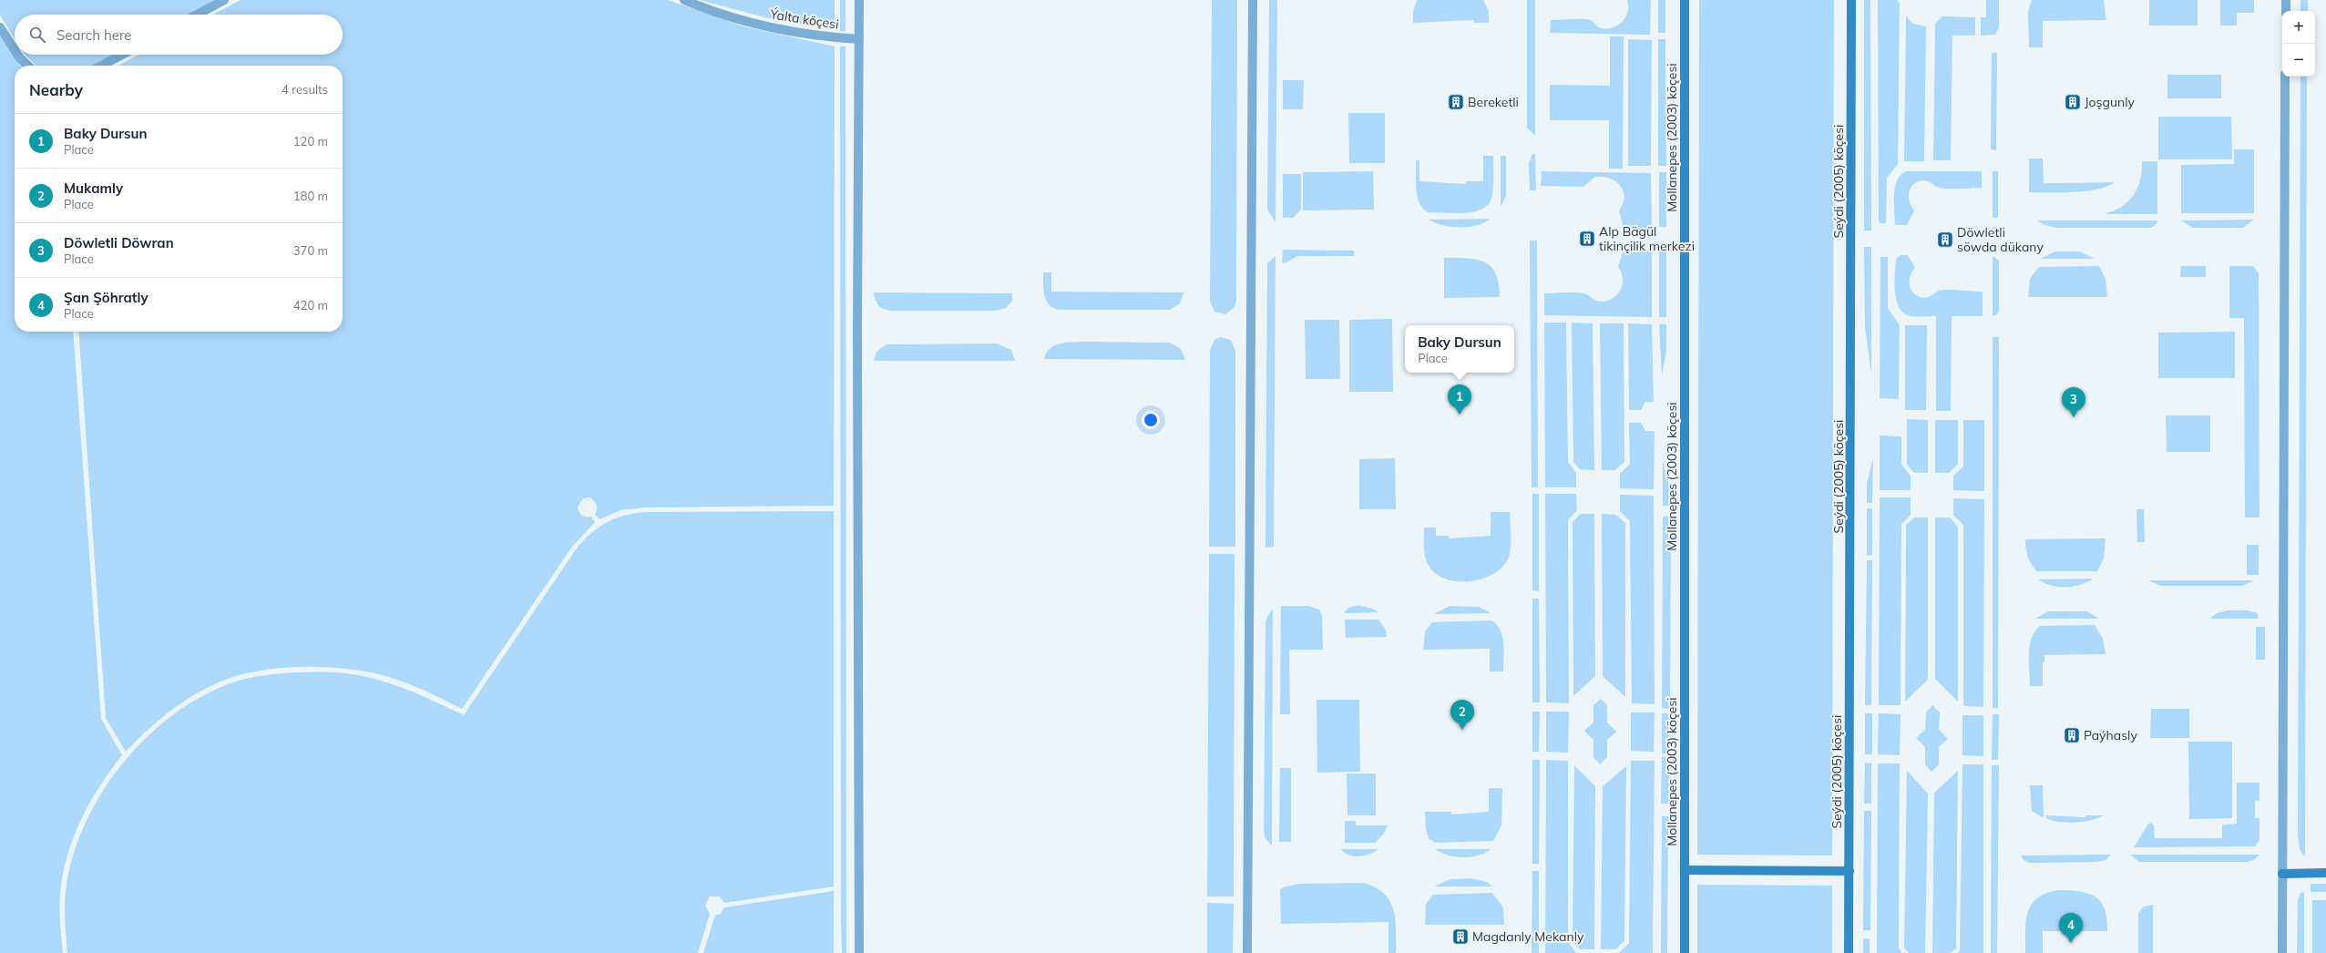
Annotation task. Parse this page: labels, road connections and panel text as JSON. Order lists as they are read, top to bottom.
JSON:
{
  "streets": {
    "street": ["Ýalta köçesi", "Mollanepes (2003) köçesi", "Seýdi (2005) köçesi"]
  },
  "places": {
    "building": [
      "Bereketli",
      "Joşgunly",
      "Alp Bägül tikinçilik merkezi",
      "Döwletli söwda dükany",
      "Paýhasly",
      "Magdanly Mekanly"
    ]
  },
  "page": {
    "map_buttons": ["+", "−"],
    "search": "Search here",
    "heading": ["Nearby", "4 results"],
    "list": [
      {
        "mark": "1",
        "name": "Baky Dursun",
        "note": "Place",
        "value": "120 m"
      },
      {
        "mark": "2",
        "name": "Mukamly",
        "note": "Place",
        "value": "180 m"
      },
      {
        "mark": "3",
        "name": "Döwletli Döwran",
        "note": "Place",
        "value": "370 m"
      },
      {
        "mark": "4",
        "name": "Şan Şöhratly",
        "note": "Place",
        "value": "420 m"
      }
    ],
    "popup": ["Baky Dursun", "Place"],
    "pins": [
      "1",
      "3",
      "2",
      "4"
    ]
  }
}
